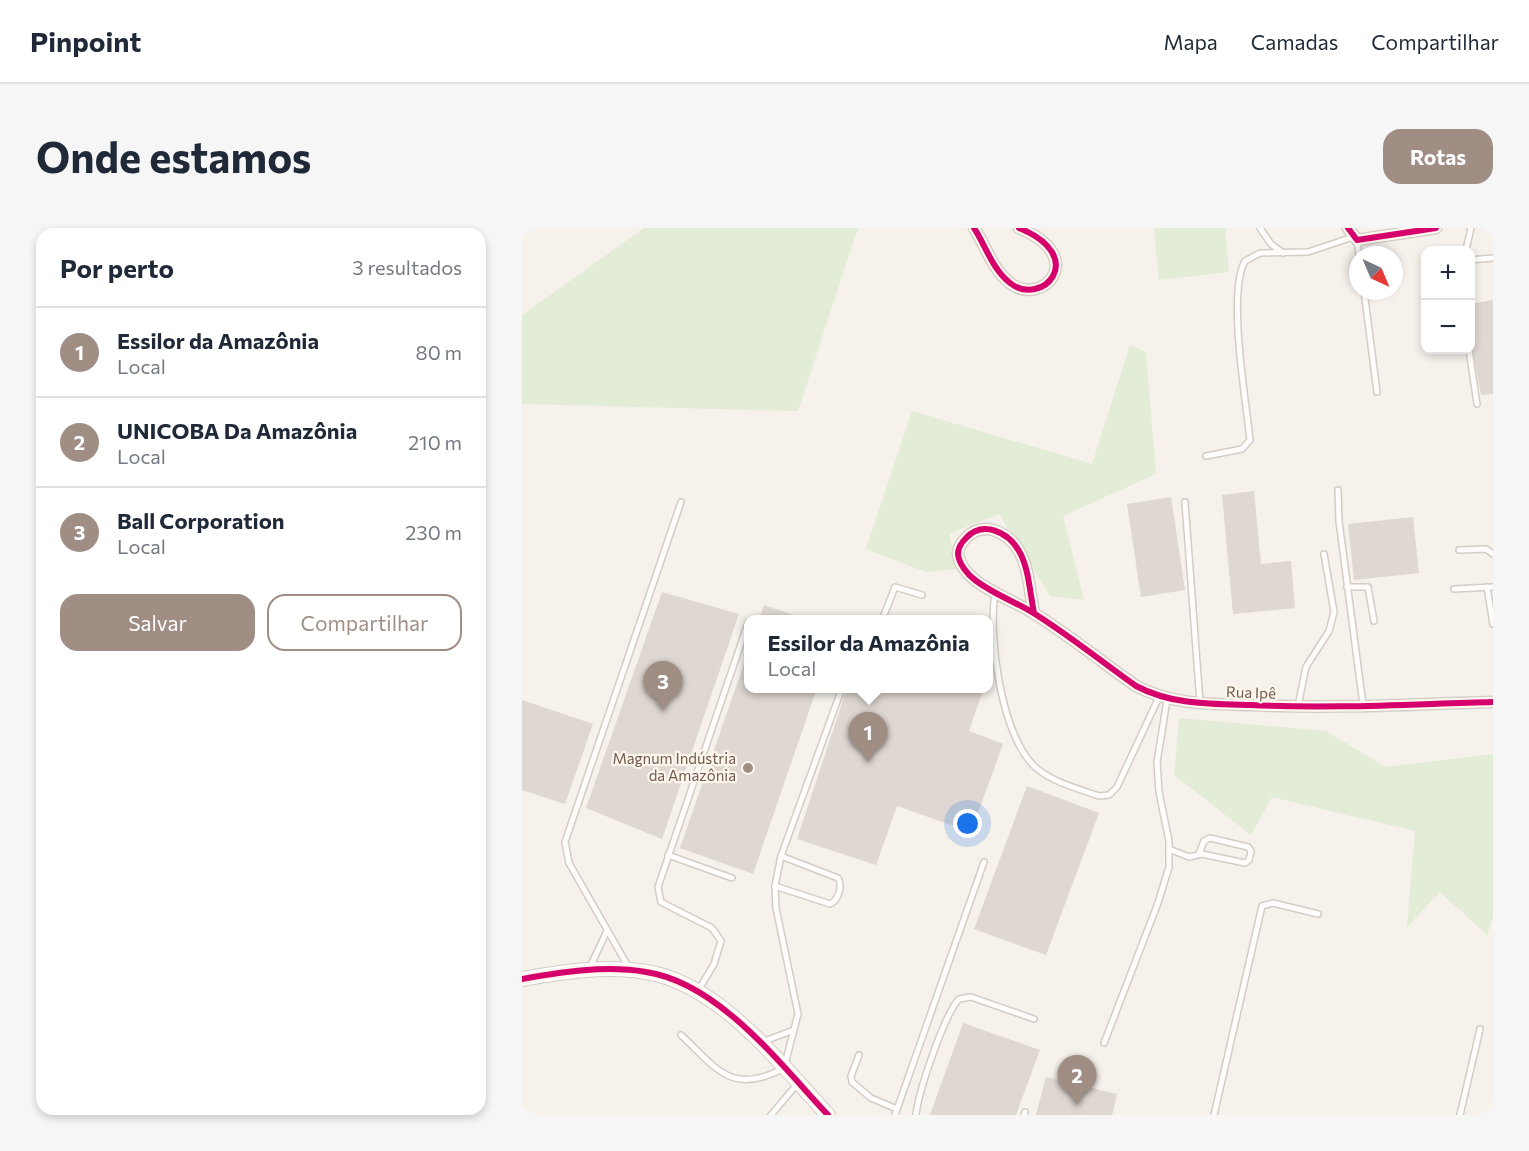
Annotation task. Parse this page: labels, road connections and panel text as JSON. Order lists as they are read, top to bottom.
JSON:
{
  "streets": {
    "street": ["Rua Ipê"]
  },
  "places": ["Magnum Indústria da Amazônia"],
  "north": "bottom right",
  "page": {
    "header": "Pinpoint",
    "nav": ["Mapa", "Camadas", "Compartilhar"],
    "buttons": [
      "Rotas",
      ["Salvar", "Compartilhar"]
    ],
    "title": "Onde estamos",
    "heading": ["Por perto", "3 resultados"],
    "map_buttons": ["+", "−"],
    "list": [
      {
        "mark": "1",
        "name": "Essilor da Amazônia",
        "note": "Local",
        "value": "80 m"
      },
      {
        "mark": "2",
        "name": "UNICOBA Da Amazônia",
        "note": "Local",
        "value": "210 m"
      },
      {
        "mark": "3",
        "name": "Ball Corporation",
        "note": "Local",
        "value": "230 m"
      }
    ],
    "popup": ["Essilor da Amazônia", "Local"],
    "pins": ["3", "1", "2"]
  }
}
